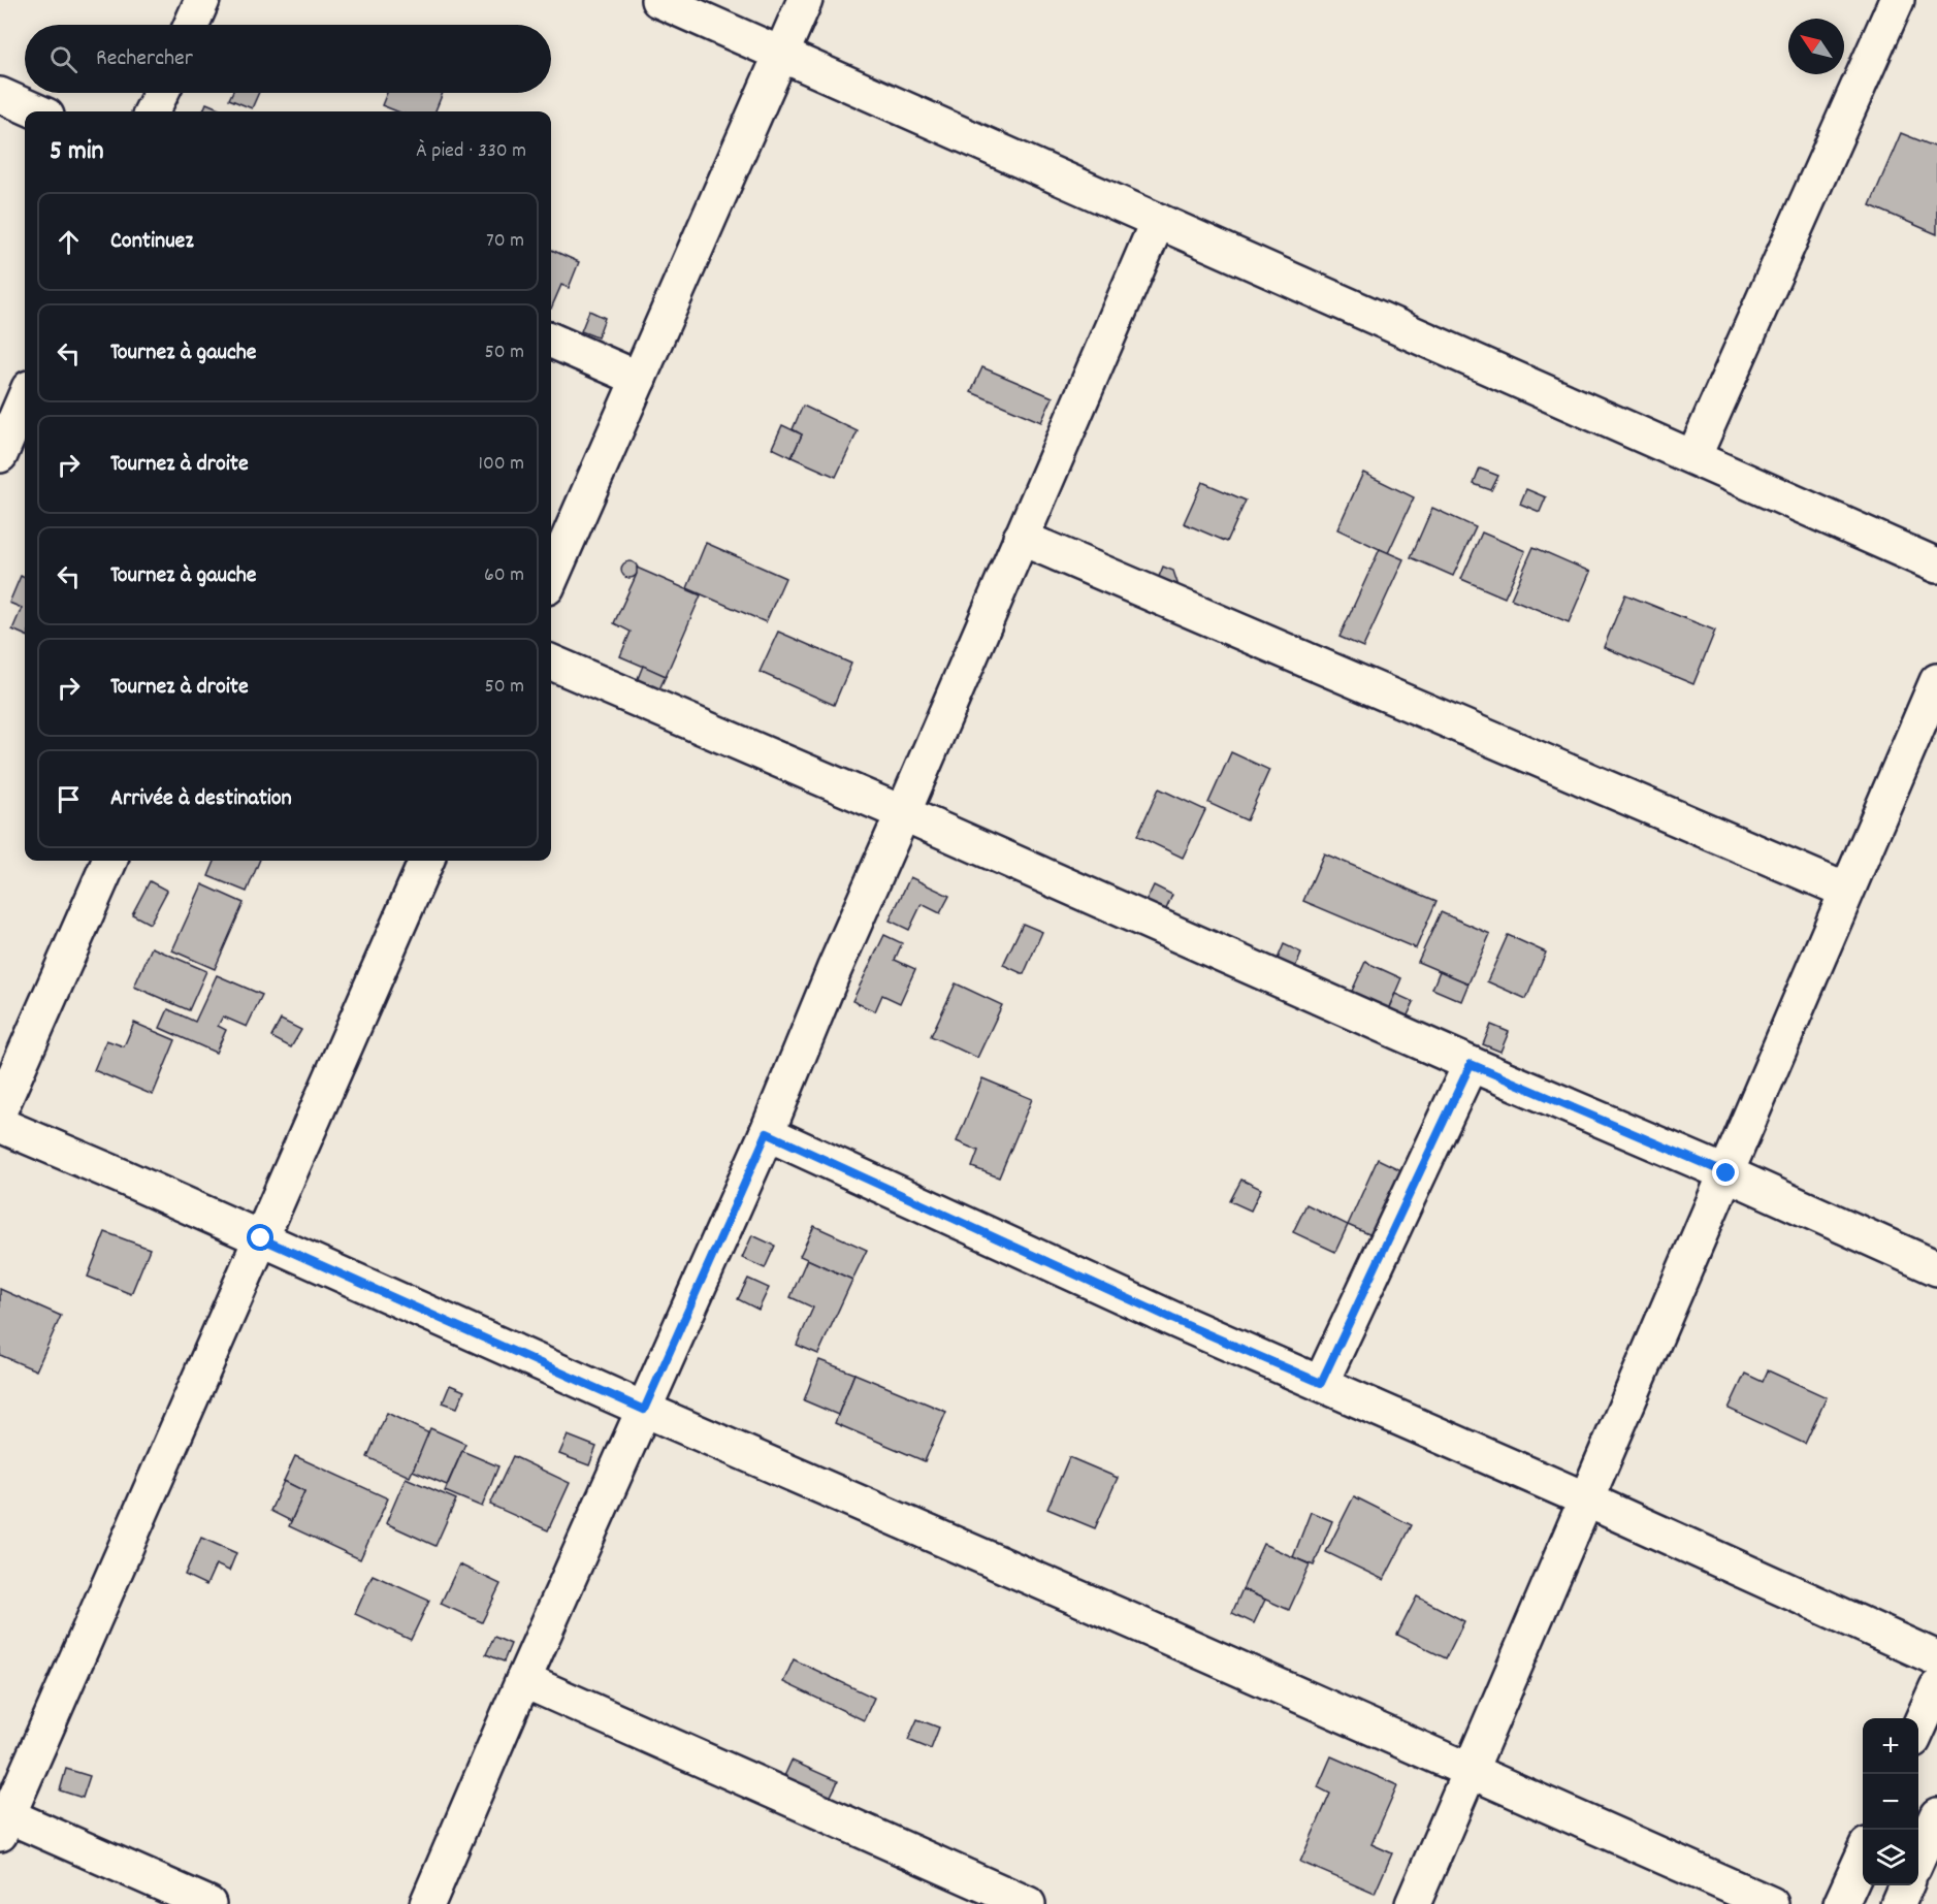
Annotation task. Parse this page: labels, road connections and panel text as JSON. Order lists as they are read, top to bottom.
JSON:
{
  "north": "top left",
  "page": {
    "search": "Rechercher",
    "heading": ["5 min", "À pied · 330 m"],
    "list": [
      ["Continuez", "70 m"],
      ["Tournez à gauche", "50 m"],
      ["Tournez à droite", "100 m"],
      ["Tournez à gauche", "60 m"],
      ["Tournez à droite", "50 m"],
      "Arrivée à destination"
    ],
    "map_buttons": ["+", "−"]
  }
}
